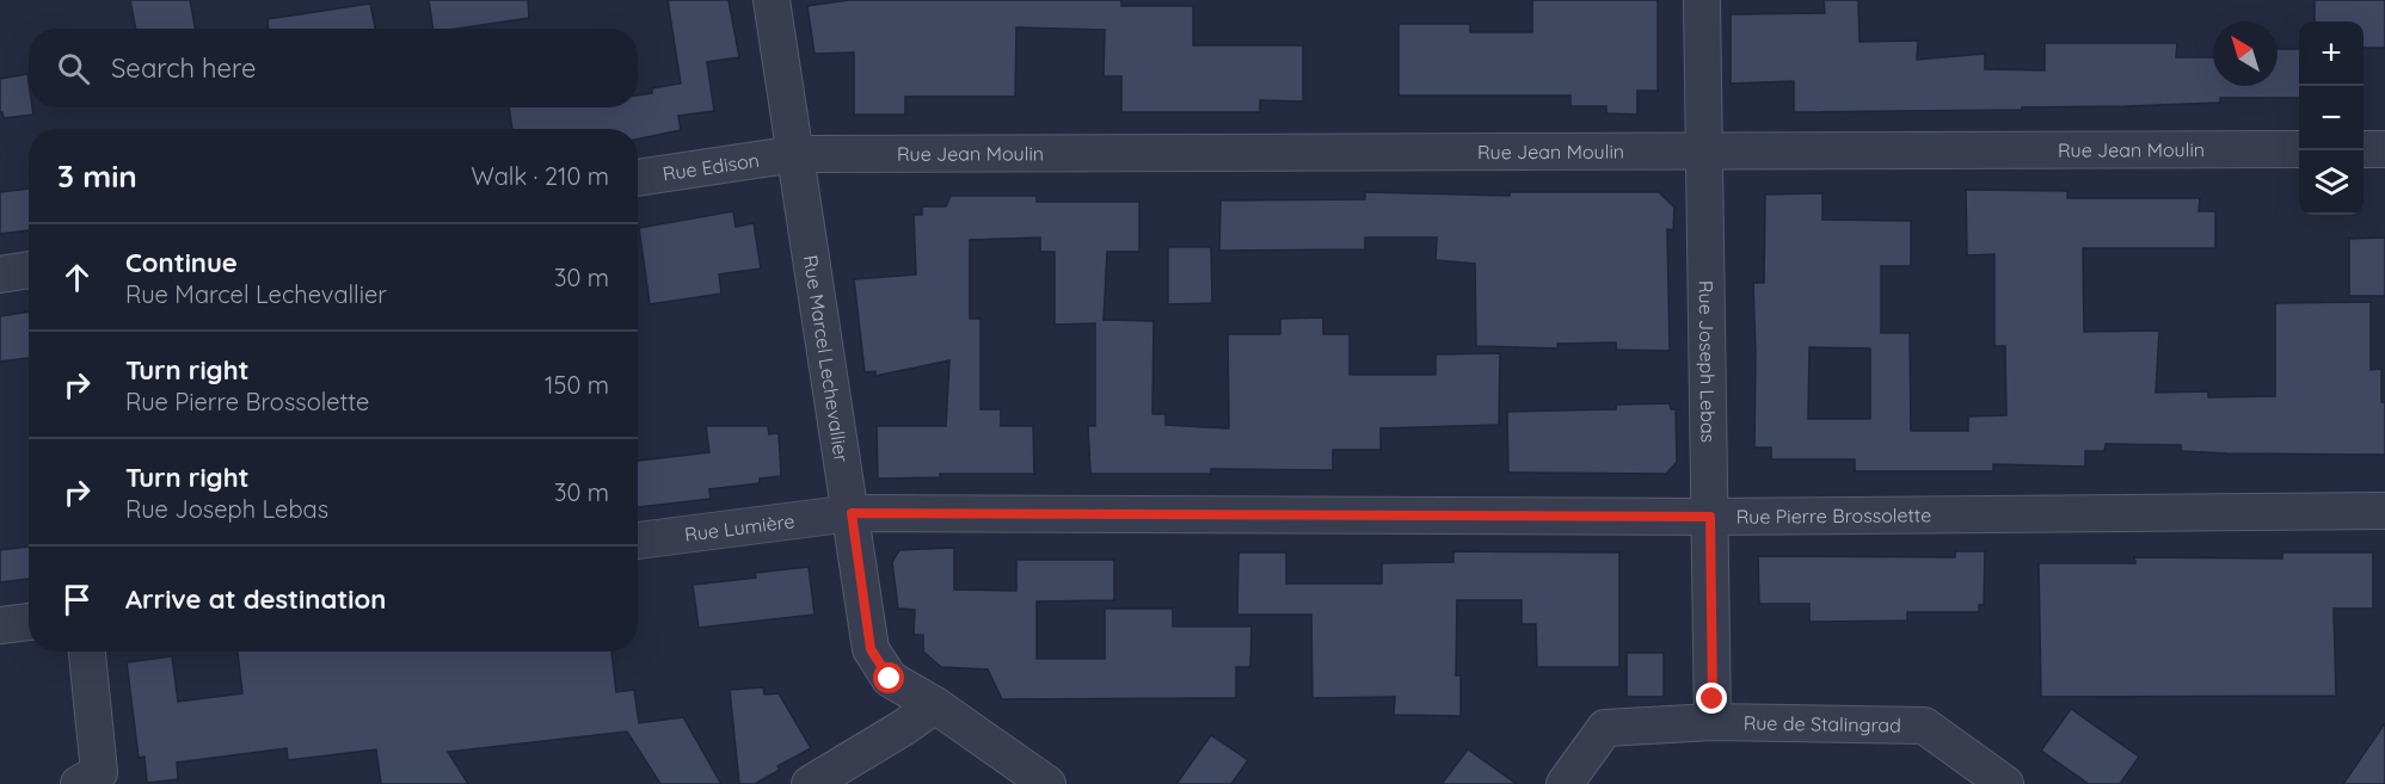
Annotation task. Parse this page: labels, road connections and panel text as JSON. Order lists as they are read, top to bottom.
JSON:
{
  "streets": {
    "street": [
      "Rue Jean Moulin",
      "Rue Edison",
      "Rue Marcel Lechevallier",
      "Rue Joseph Lebas",
      "Rue Pierre Brossolette",
      "Rue Lumière",
      "Rue de Stalingrad"
    ]
  },
  "crossings": [
    ["Rue Jean Moulin", "Rue Edison"],
    ["Rue Jean Moulin", "Rue Marcel Lechevallier"],
    ["Rue Jean Moulin", "Rue Joseph Lebas"],
    ["Rue Edison", "Rue Marcel Lechevallier"],
    ["Rue Marcel Lechevallier", "Rue Pierre Brossolette"],
    ["Rue Marcel Lechevallier", "Rue Lumière"],
    ["Rue Joseph Lebas", "Rue Pierre Brossolette"],
    ["Rue Joseph Lebas", "Rue de Stalingrad"],
    ["Rue Pierre Brossolette", "Rue Lumière"]
  ],
  "north": "top left",
  "page": {
    "map_buttons": ["+", "−"],
    "search": "Search here",
    "heading": ["3 min", "Walk · 210 m"],
    "list": [
      ["Continue", "Rue Marcel Lechevallier", "30 m"],
      ["Turn right", "Rue Pierre Brossolette", "150 m"],
      ["Turn right", "Rue Joseph Lebas", "30 m"],
      "Arrive at destination"
    ]
  }
}
